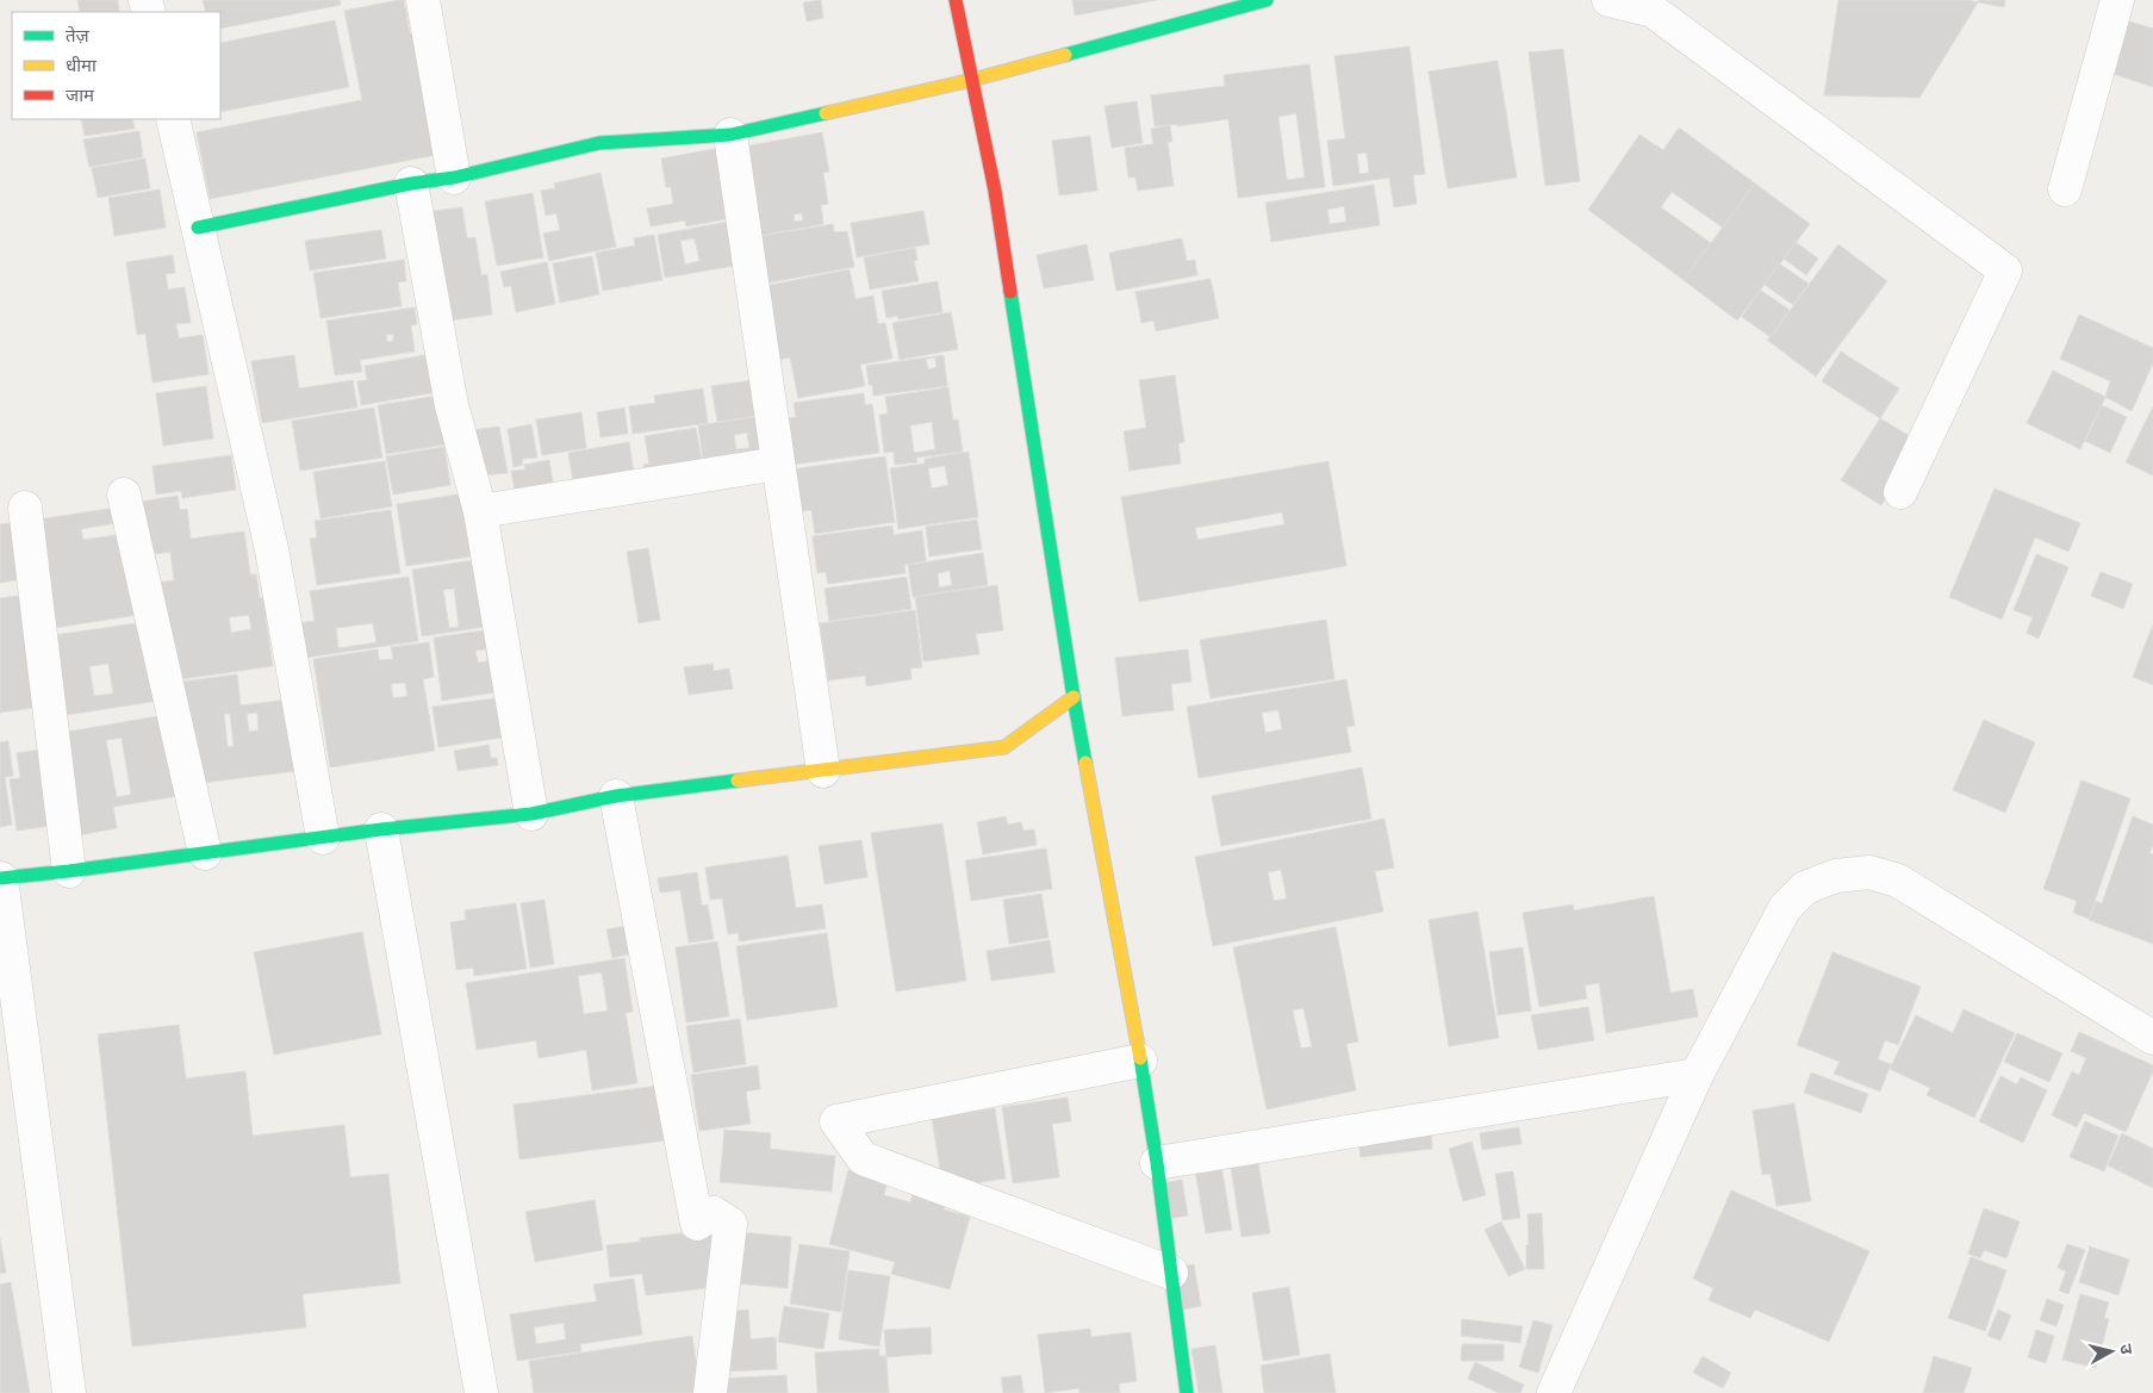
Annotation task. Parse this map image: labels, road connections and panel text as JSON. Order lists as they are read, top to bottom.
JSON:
{
  "legend": ["तेज़", "धीमा", "जाम"],
  "north": "right"
}
